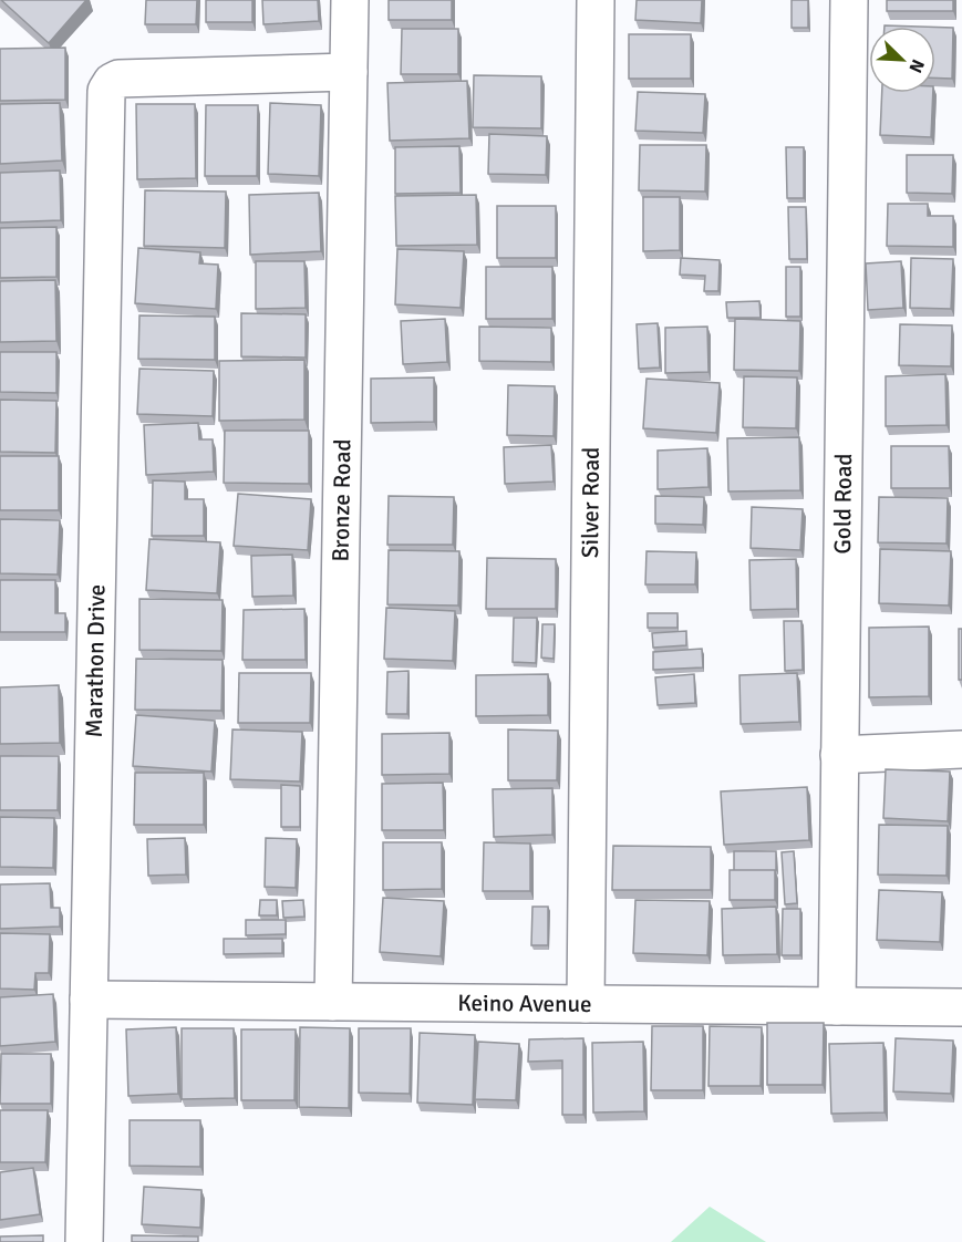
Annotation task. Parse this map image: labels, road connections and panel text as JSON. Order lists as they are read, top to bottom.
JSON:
{
  "streets": {
    "street": [
      "Bronze Road",
      "Silver Road",
      "Gold Road",
      "Marathon Drive",
      "Keino Avenue"
    ]
  },
  "crossings": [
    ["Bronze Road", "Marathon Drive"],
    ["Bronze Road", "Keino Avenue"],
    ["Silver Road", "Keino Avenue"],
    ["Gold Road", "Keino Avenue"],
    ["Marathon Drive", "Keino Avenue"]
  ],
  "north": "bottom right"
}
